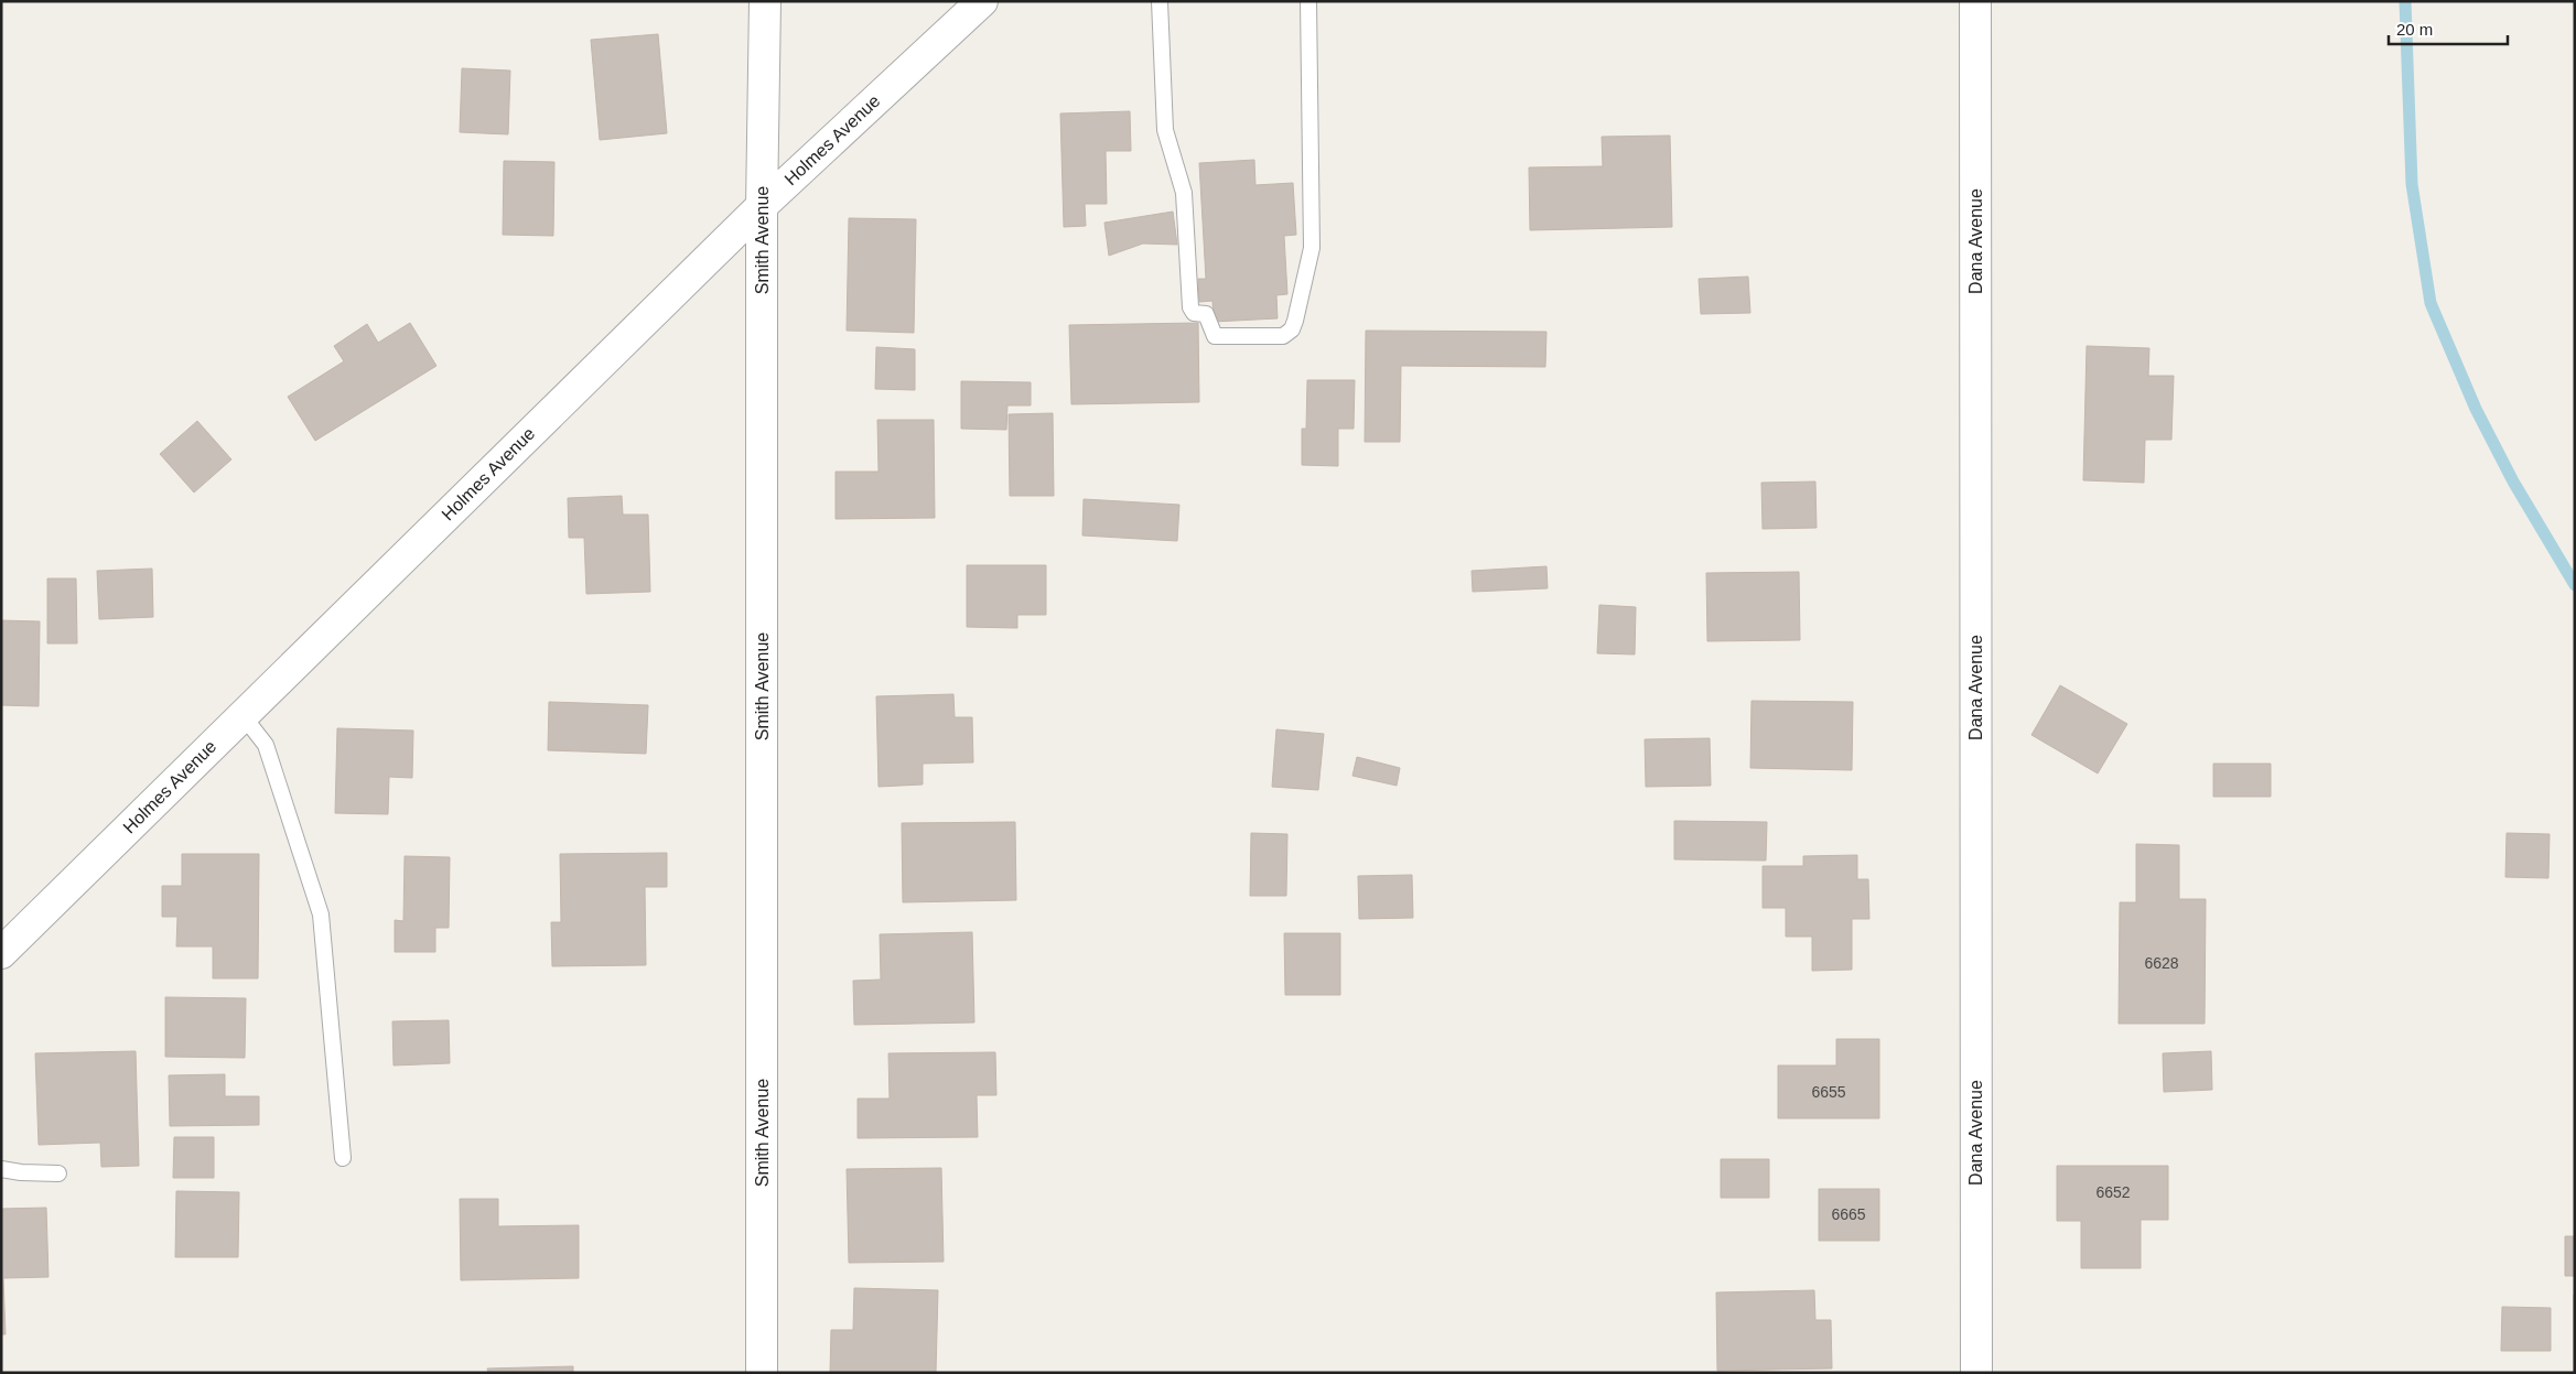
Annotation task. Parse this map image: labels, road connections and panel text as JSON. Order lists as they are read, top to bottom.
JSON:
{
  "streets": {
    "street": ["Holmes Avenue", "Smith Avenue", "Dana Avenue"]
  },
  "crossings": [
    ["Holmes Avenue", "Smith Avenue"]
  ],
  "house_numbers": [
    "6628",
    "6655",
    "6652",
    "6665"
  ],
  "scale_bar": "20 m"
}
